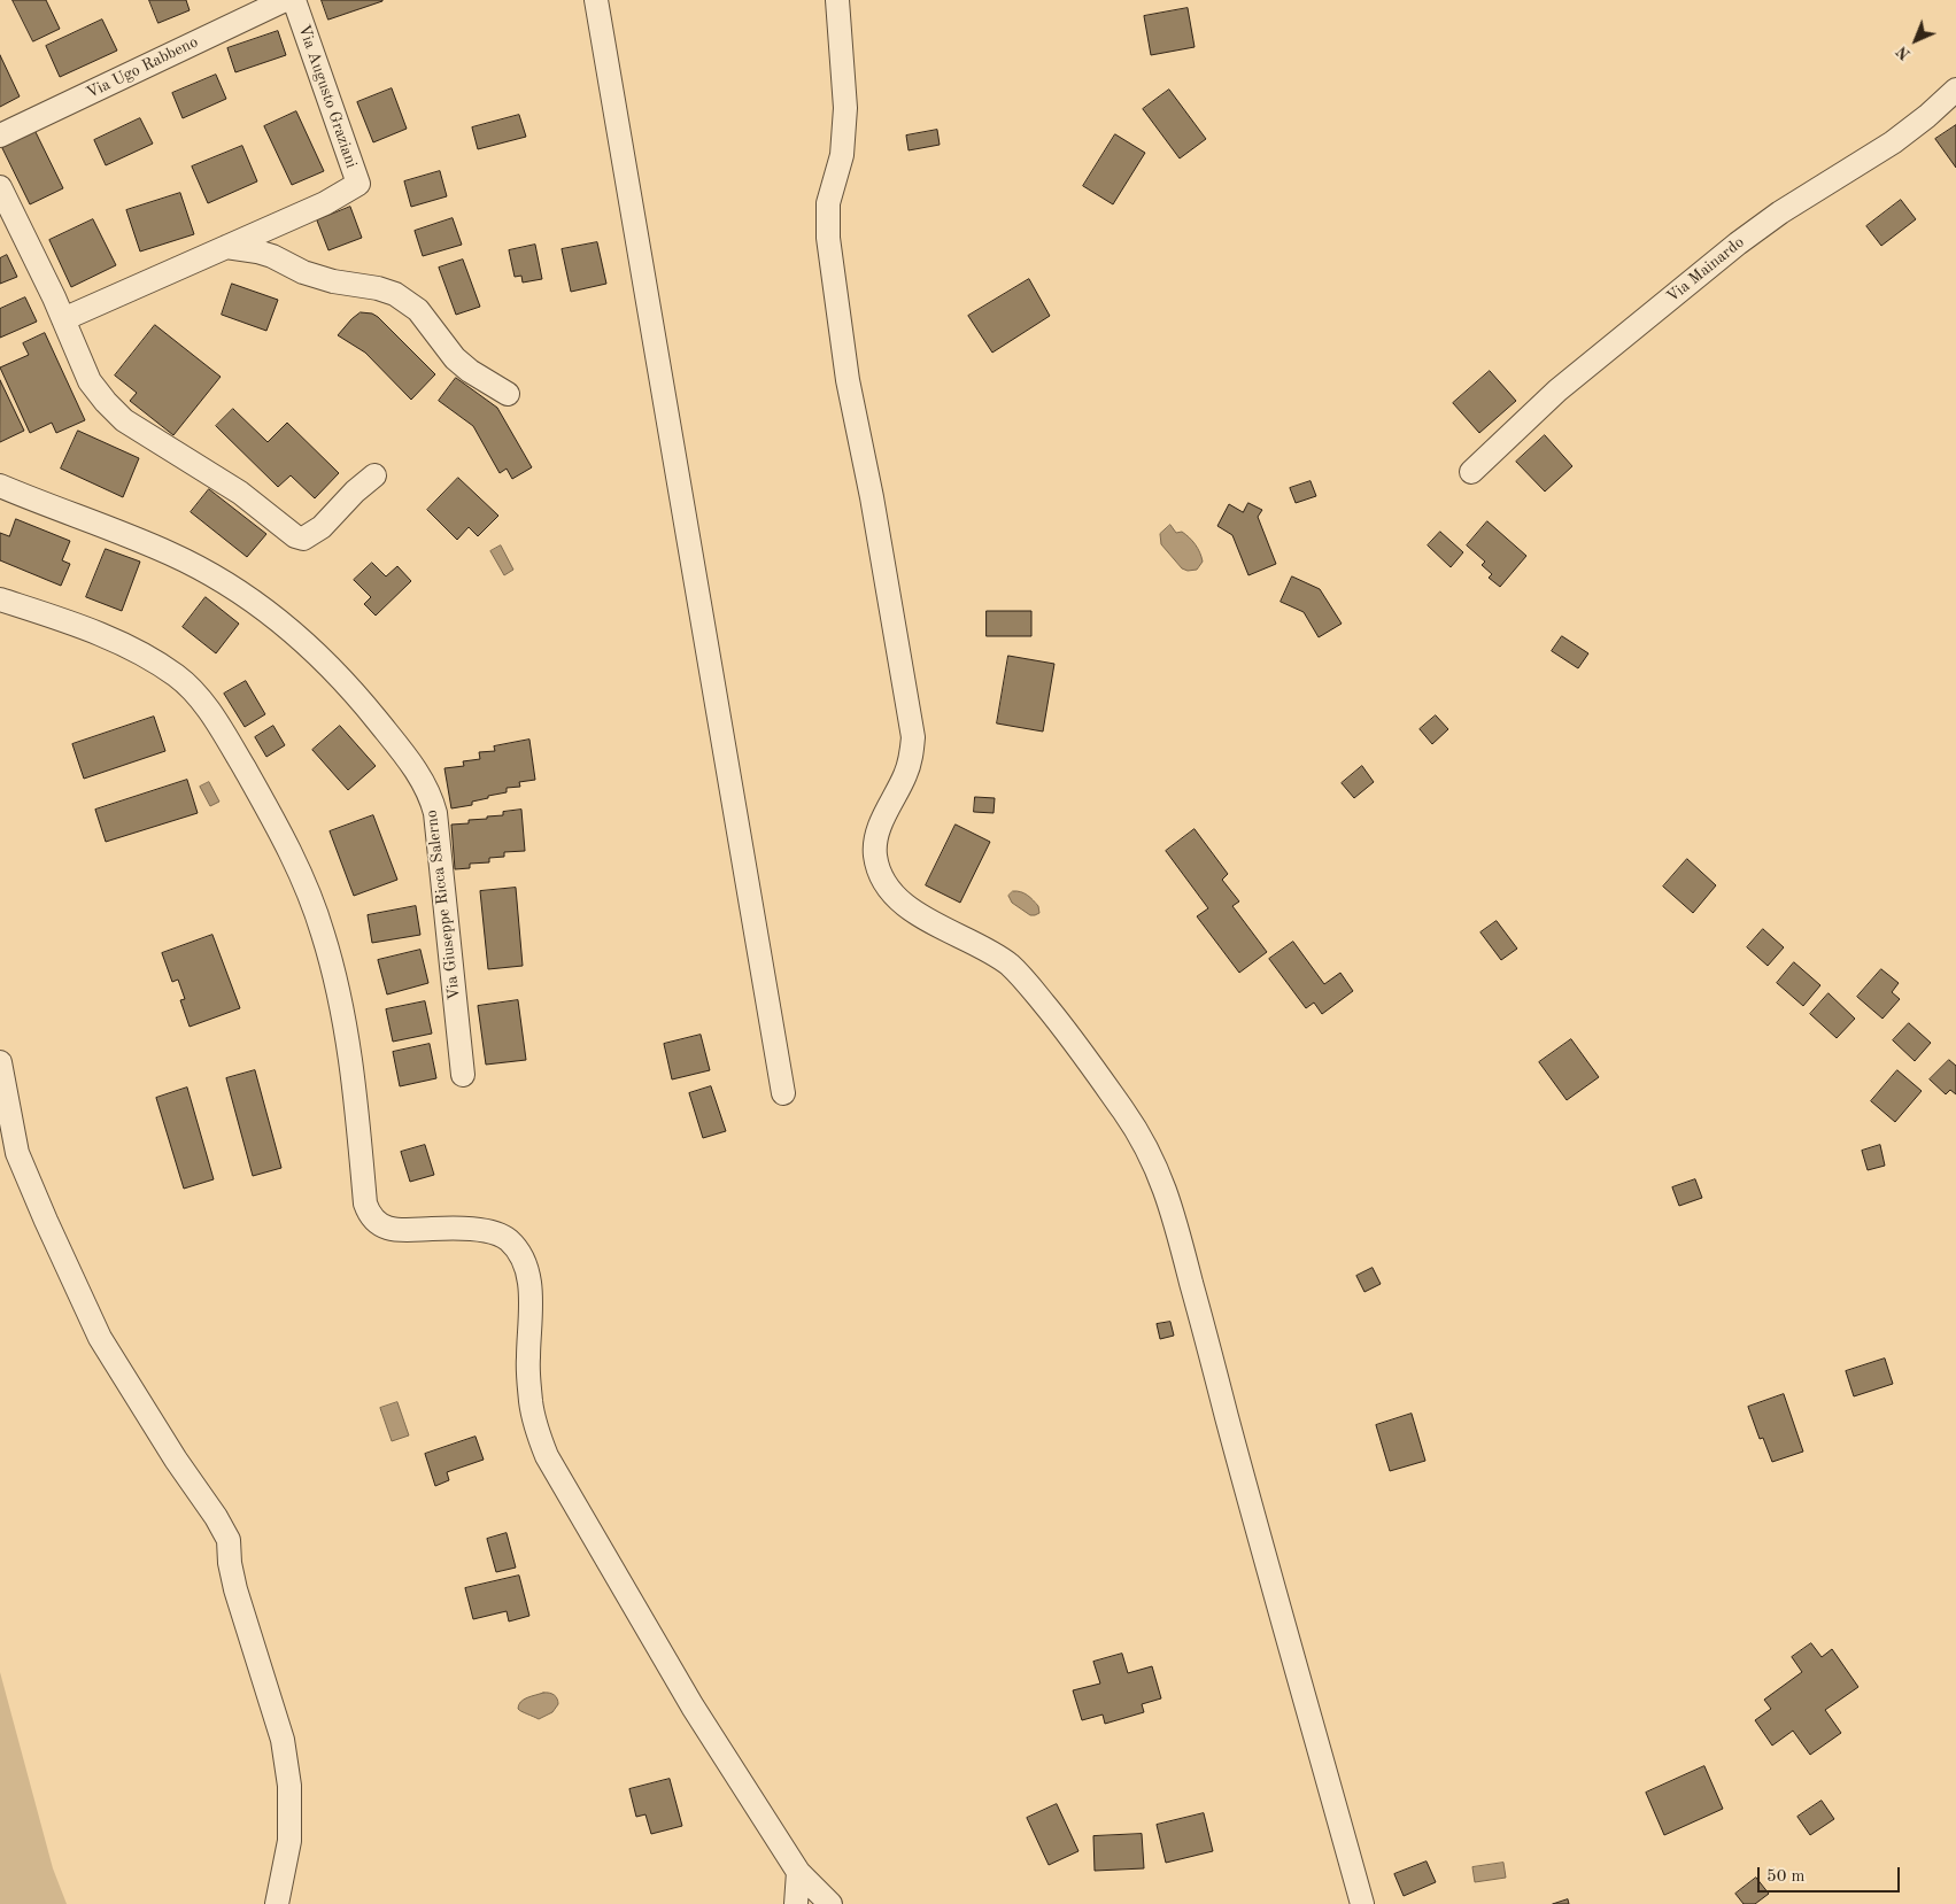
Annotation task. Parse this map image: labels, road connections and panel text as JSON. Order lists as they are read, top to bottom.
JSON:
{
  "streets": {
    "street": [
      "Via Ugo Rabbeno",
      "Via Augusto Graziani",
      "Via Mainardo",
      "Via Giuseppe Ricca Salerno"
    ]
  },
  "scale_bar": "50 m",
  "north": "bottom left"
}
